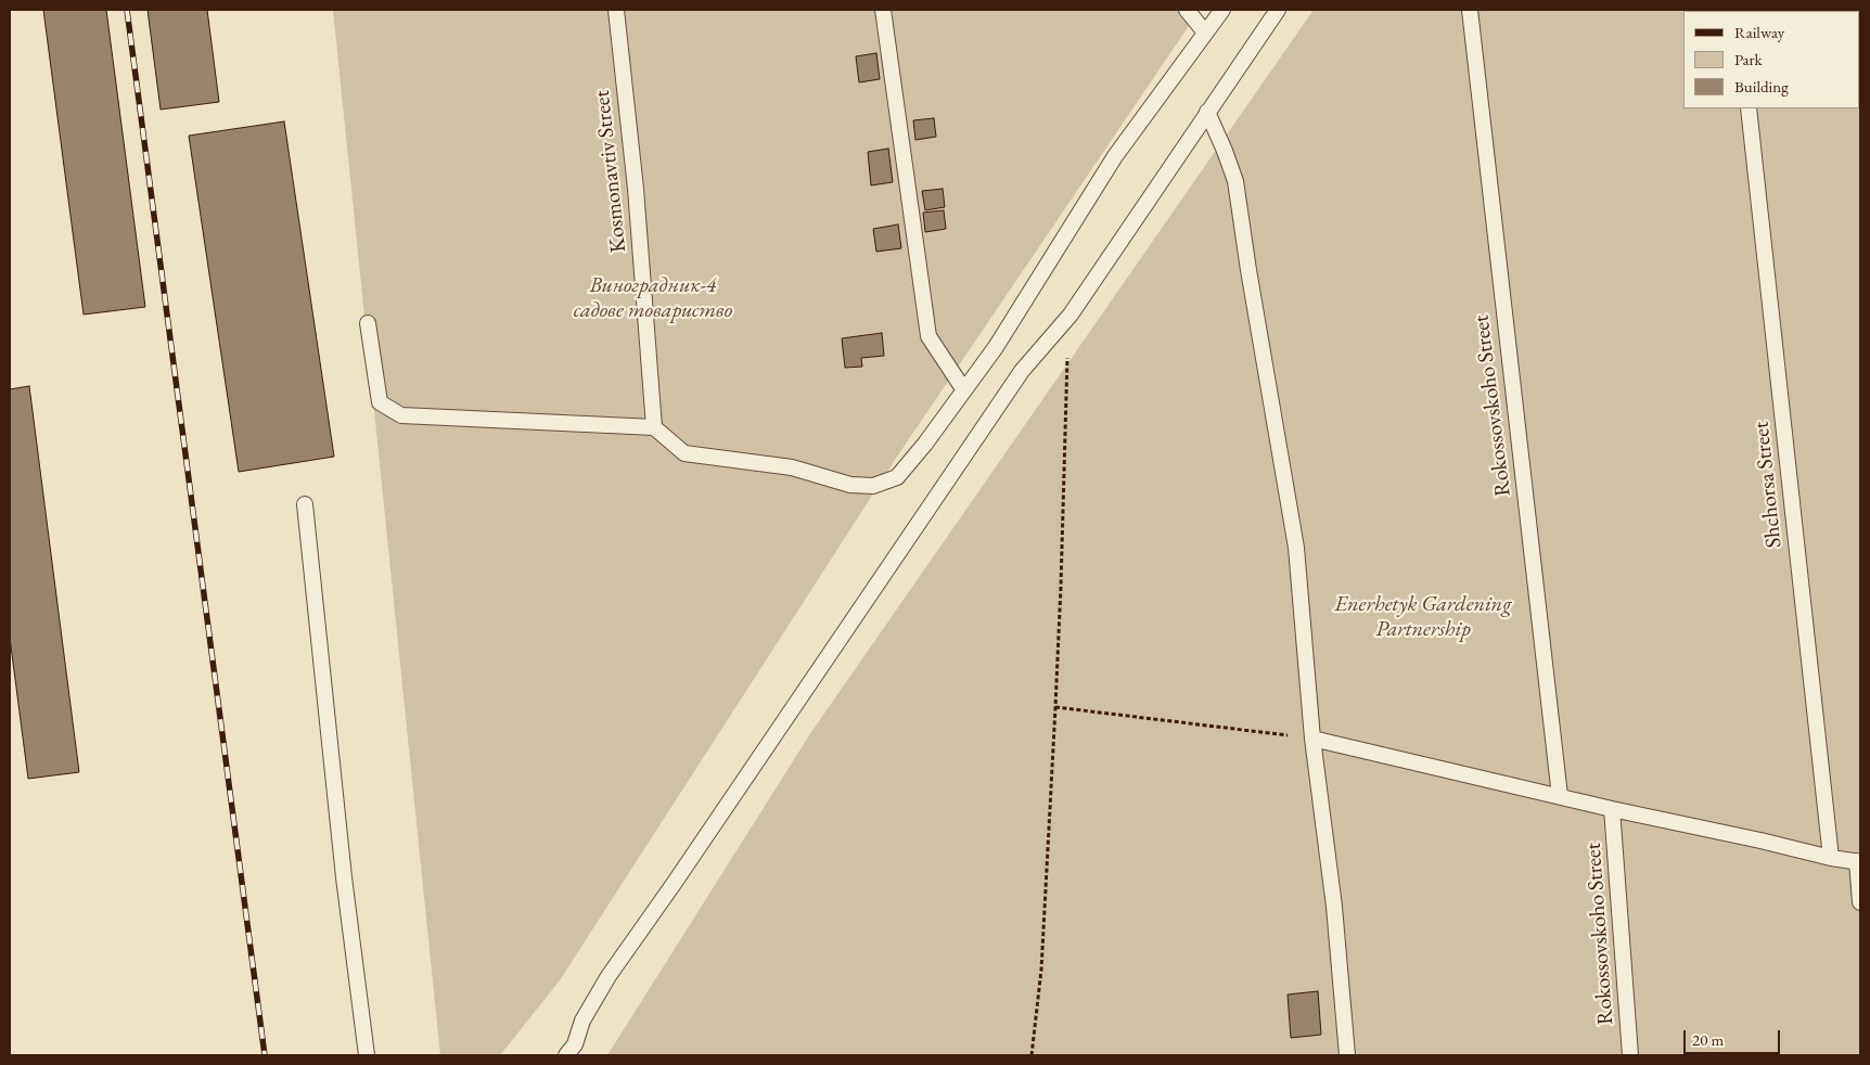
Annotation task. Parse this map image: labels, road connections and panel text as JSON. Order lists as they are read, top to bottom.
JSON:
{
  "streets": {
    "lane": ["Kosmonavtiv Street", "Rokossovskoho Street", "Shchorsa Street"]
  },
  "parks": ["Виноградник-4 садове товариство", "Enerhetyk Gardening Partnership"],
  "legend": ["Railway", "Park", "Building"],
  "scale_bar": "20 m"
}
